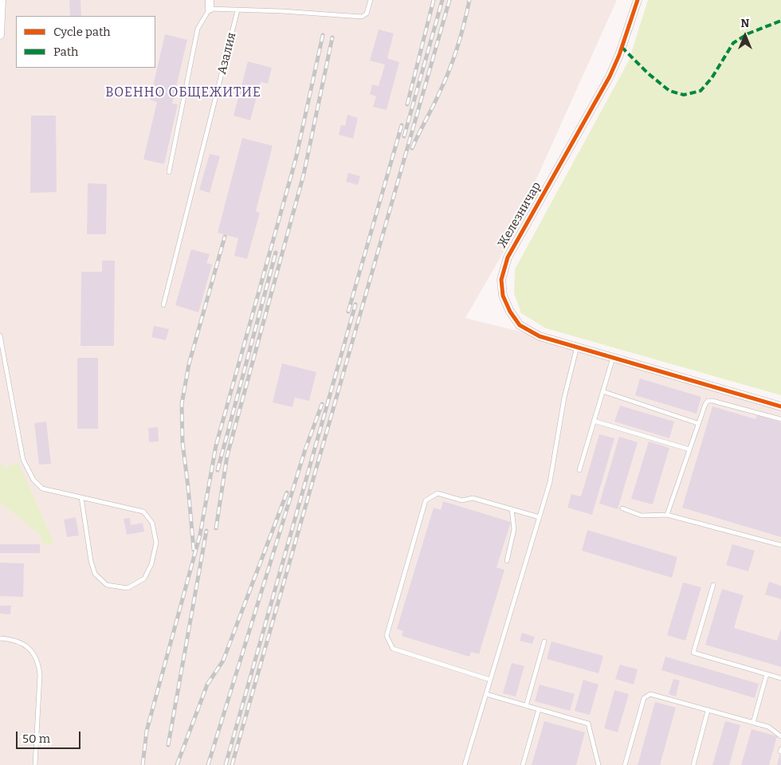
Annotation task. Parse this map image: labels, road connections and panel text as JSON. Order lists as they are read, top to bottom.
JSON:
{
  "streets": {
    "street": ["Железничар"],
    "lane": ["Азалия"]
  },
  "districts": ["ВОЕННО ОБЩЕЖИТИЕ"],
  "legend": ["Cycle path", "Path"],
  "scale_bar": "50 m",
  "north": "top"
}
